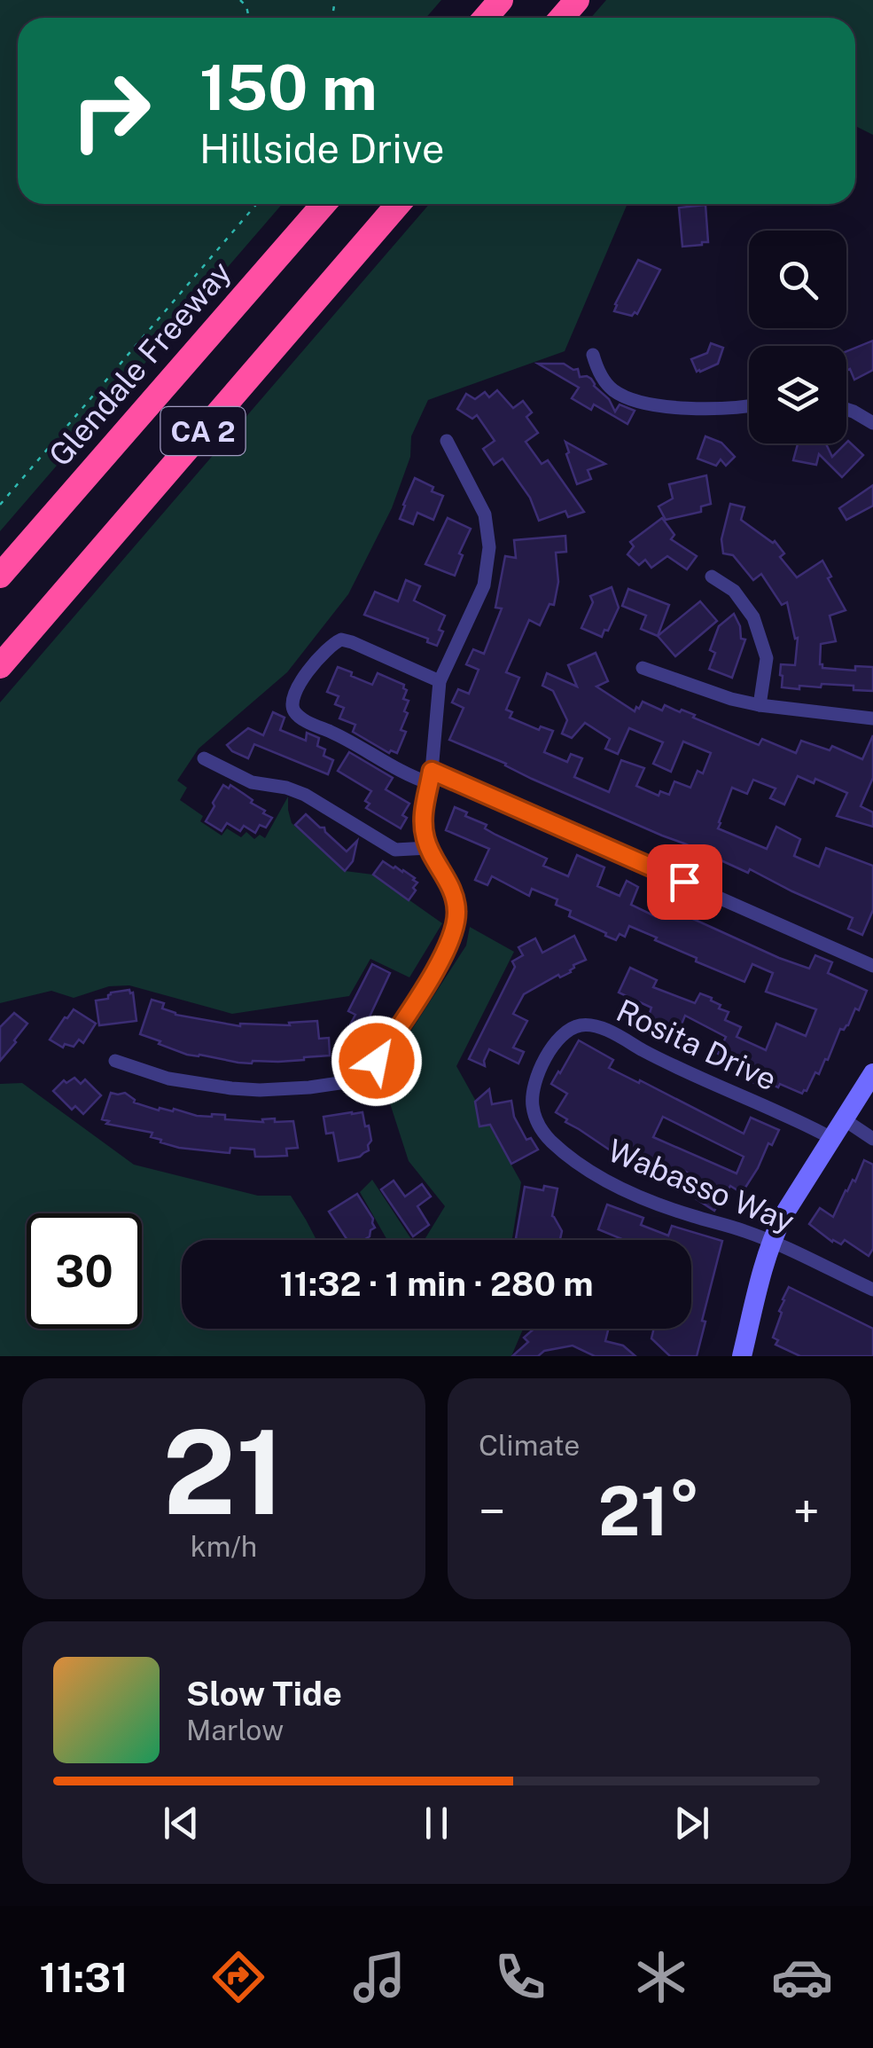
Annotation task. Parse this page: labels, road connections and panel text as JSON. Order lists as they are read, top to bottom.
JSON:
{
  "streets": {
    "highway": ["Glendale Freeway", "CA 2"],
    "street": ["Rosita Drive", "Wabasso Way"]
  },
  "crossings": [
    ["Rosita Drive", "Wabasso Way"]
  ],
  "page": {
    "turn": ["150 m", "Hillside Drive"],
    "limit": "30",
    "trip": "11:32 · 1 min · 280 m",
    "tile": [
      ["21", "km/h"],
      "Climate"
    ],
    "heat": ["−", "21°", "+"],
    "song": ["Slow Tide", "Marlow"],
    "tabs": "11:31"
  }
}
